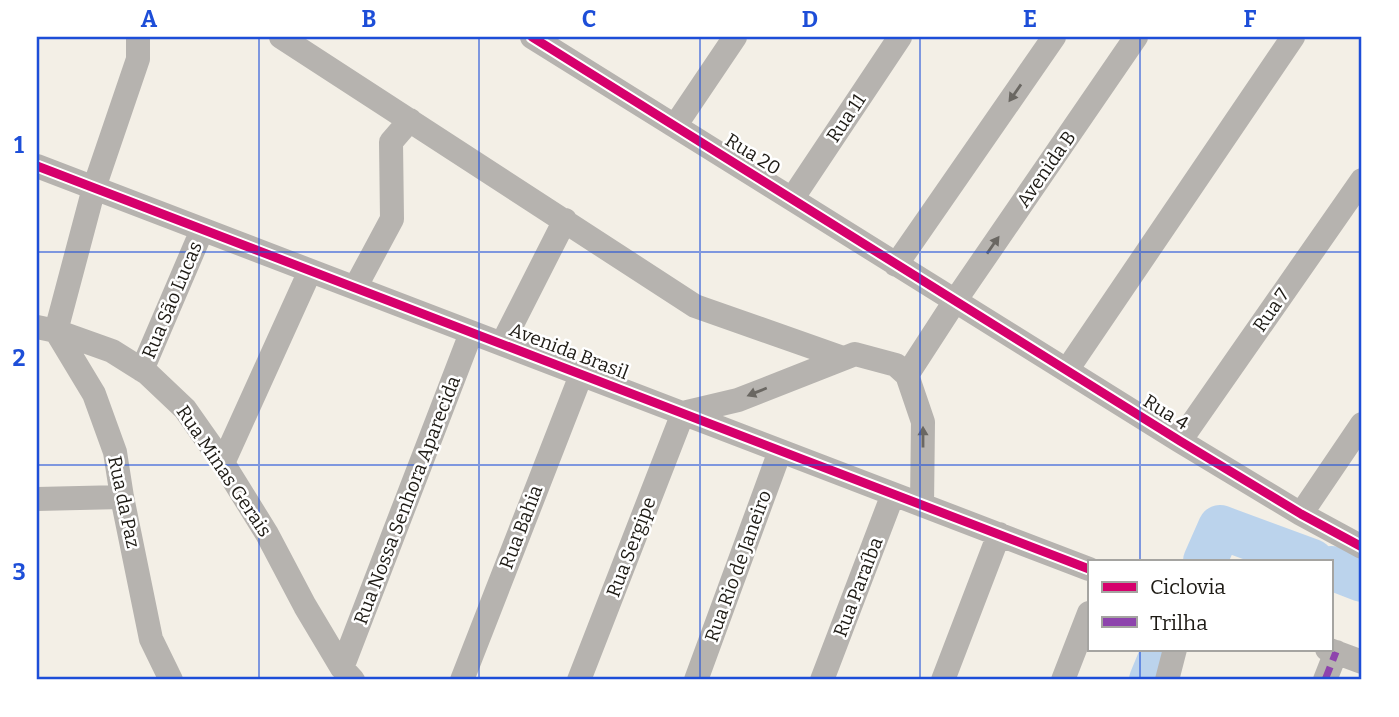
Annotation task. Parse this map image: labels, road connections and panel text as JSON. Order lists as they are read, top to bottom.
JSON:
{
  "streets": {
    "street": [
      "Rua 11",
      "Rua 20",
      "Avenida B",
      "Rua São Lucas",
      "Rua 7",
      "Avenida Brasil",
      "Rua 4",
      "Rua Minas Gerais",
      "Rua Nossa Senhora Aparecida",
      "Rua da Paz",
      "Rua Bahia",
      "Rua Sergipe",
      "Rua Rio de Janeiro",
      "Rua Paraíba"
    ]
  },
  "crossings": [
    ["Rua 11", "Rua 20"],
    ["Rua 20", "Avenida B"],
    ["Rua 20", "Rua 4"],
    ["Avenida B", "Rua 4"],
    ["Rua São Lucas", "Avenida Brasil"],
    ["Rua São Lucas", "Rua Minas Gerais"],
    ["Rua 7", "Rua 4"],
    ["Avenida Brasil", "Rua Nossa Senhora Aparecida"],
    ["Avenida Brasil", "Rua Bahia"],
    ["Avenida Brasil", "Rua Sergipe"],
    ["Avenida Brasil", "Rua Rio de Janeiro"],
    ["Avenida Brasil", "Rua Paraíba"],
    ["Rua Minas Gerais", "Rua Nossa Senhora Aparecida"],
    ["Rua Minas Gerais", "Rua da Paz"]
  ],
  "legend": ["Ciclovia", "Trilha"],
  "grid": {
    "columns": [
      "A",
      "B",
      "C",
      "D",
      "E",
      "F"
    ],
    "rows": ["1", "2", "3"]
  }
}
